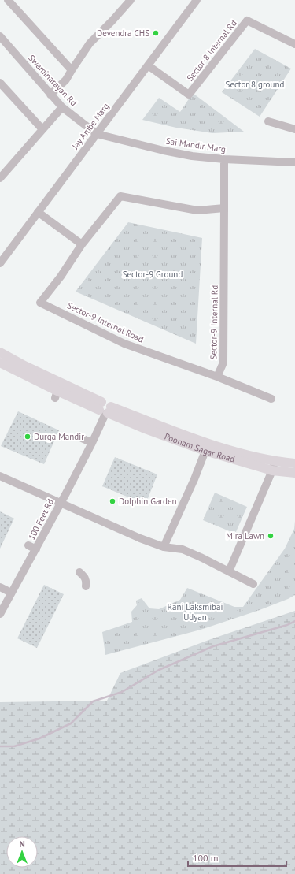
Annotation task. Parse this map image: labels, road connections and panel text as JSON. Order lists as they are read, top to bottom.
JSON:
{
  "streets": {
    "main road": ["Poonam Sagar Road"],
    "street": [
      "Sector-8 Internal Rd",
      "Swaminarayan Rd",
      "Jay Ambe Marg",
      "Sai Mandir Marg",
      "Sector-9 Internal Road",
      "Sector-9 Internal Rd",
      "100 Feet Rd"
    ]
  },
  "crossings": [
    ["Sector-8 Internal Rd", "Jay Ambe Marg"],
    ["Swaminarayan Rd", "Jay Ambe Marg"],
    ["Swaminarayan Rd", "Sai Mandir Marg"],
    ["Jay Ambe Marg", "Sai Mandir Marg"],
    ["Sai Mandir Marg", "Sector-9 Internal Rd"],
    ["Sector-9 Internal Road", "Sector-9 Internal Rd"],
    ["Poonam Sagar Road", "100 Feet Rd"]
  ],
  "parks": ["Sector 8 ground", "Sector-9 Ground", "Rani Laksmibai Udyan"],
  "places": [
    "Devendra CHS",
    "Durga Mandir",
    "Dolphin Garden",
    "Mira Lawn"
  ],
  "scale_bar": "100 m",
  "north": "top"
}
